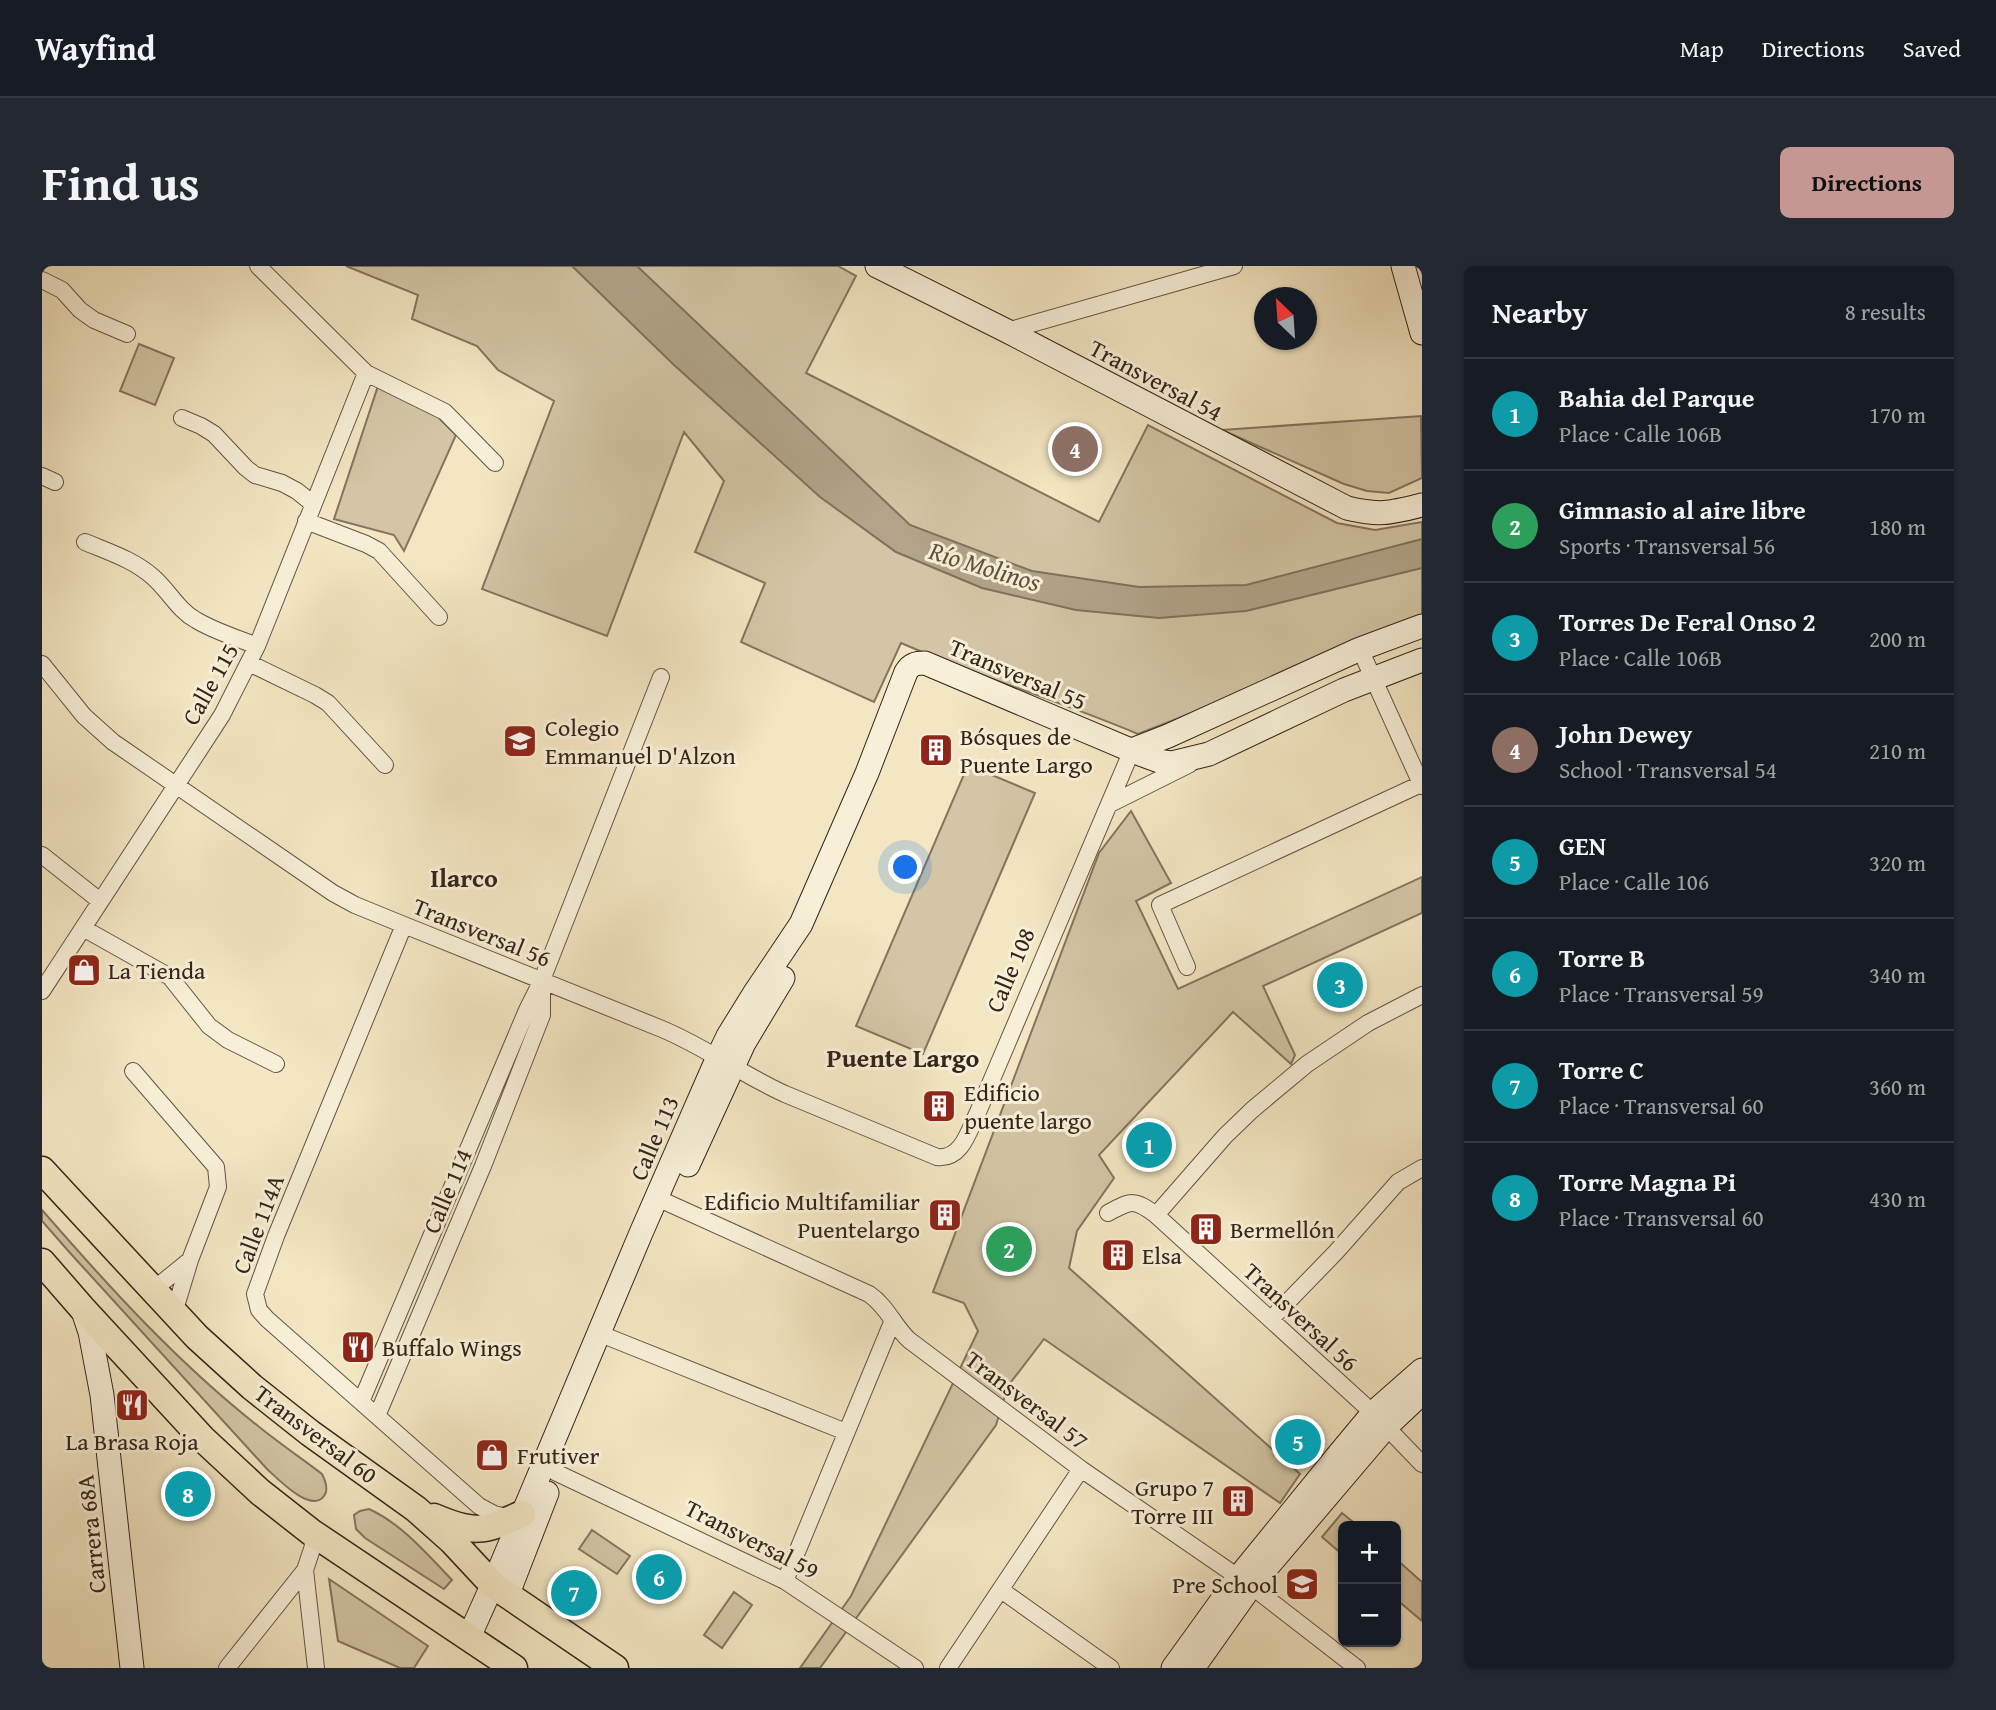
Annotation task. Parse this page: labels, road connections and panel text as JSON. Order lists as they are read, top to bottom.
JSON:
{
  "streets": {
    "main road": ["Transversal 60"],
    "street": [
      "Transversal 54",
      "Transversal 55",
      "Calle 115",
      "Transversal 56",
      "Calle 108",
      "Calle 113",
      "Calle 114",
      "Calle 114A",
      "Transversal 57",
      "Carrera 68A",
      "Transversal 59"
    ]
  },
  "crossings": [
    ["Transversal 55", "Calle 108"],
    ["Transversal 55", "Calle 113"],
    ["Calle 115", "Transversal 56"],
    ["Transversal 56", "Calle 108"],
    ["Transversal 56", "Calle 113"],
    ["Transversal 56", "Calle 114"],
    ["Transversal 56", "Calle 114A"],
    ["Calle 113", "Calle 114A"],
    ["Calle 113", "Transversal 57"],
    ["Calle 113", "Transversal 60"],
    ["Calle 113", "Transversal 59"],
    ["Calle 114", "Calle 114A"]
  ],
  "districts": ["Ilarco", "Puente Largo"],
  "water": ["Río Molinos"],
  "places": {
    "school or university": ["Colegio Emmanuel D'Alzon", "Pre School"],
    "building": [
      "Bósques de Puente Largo",
      "Edificio puente largo",
      "Edificio Multifamiliar Puentelargo",
      "Bermellón",
      "Elsa",
      "Grupo 7 Torre III"
    ],
    "shop": ["La Tienda", "Frutiver"],
    "restaurant": ["Buffalo Wings", "La Brasa Roja"]
  },
  "north": "top left",
  "page": {
    "header": "Wayfind",
    "nav": ["Map", "Directions", "Saved"],
    "title": "Find us",
    "buttons": "Directions",
    "heading": ["Nearby", "8 results"],
    "list": [
      {
        "mark": "1",
        "name": "Bahia del Parque",
        "note": "Place · Calle 106B",
        "value": "170 m"
      },
      {
        "mark": "2",
        "name": "Gimnasio al aire libre",
        "note": "Sports · Transversal 56",
        "value": "180 m"
      },
      {
        "mark": "3",
        "name": "Torres De Feral Onso 2",
        "note": "Place · Calle 106B",
        "value": "200 m"
      },
      {
        "mark": "4",
        "name": "John Dewey",
        "note": "School · Transversal 54",
        "value": "210 m"
      },
      {
        "mark": "5",
        "name": "GEN",
        "note": "Place · Calle 106",
        "value": "320 m"
      },
      {
        "mark": "6",
        "name": "Torre B",
        "note": "Place · Transversal 59",
        "value": "340 m"
      },
      {
        "mark": "7",
        "name": "Torre C",
        "note": "Place · Transversal 60",
        "value": "360 m"
      },
      {
        "mark": "8",
        "name": "Torre Magna Pi",
        "note": "Place · Transversal 60",
        "value": "430 m"
      }
    ],
    "pins": [
      "4",
      "3",
      "1",
      "2",
      "5",
      "8",
      "6",
      "7"
    ],
    "map_buttons": ["+", "−"]
  }
}
